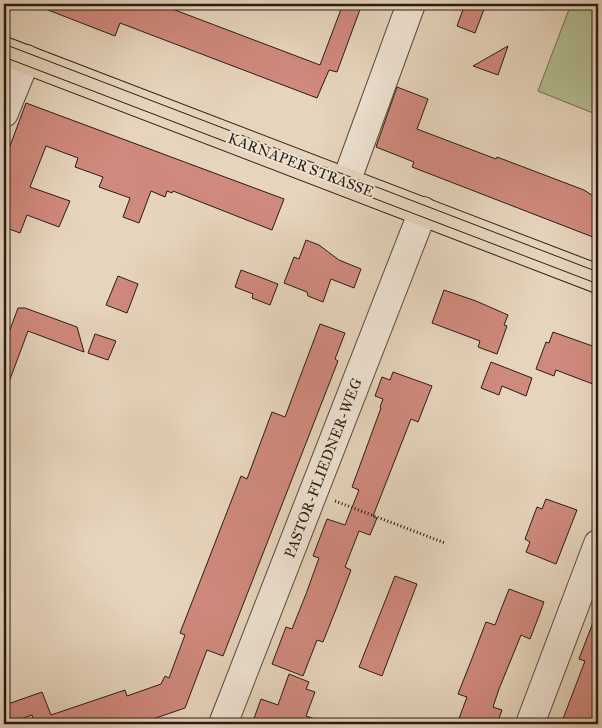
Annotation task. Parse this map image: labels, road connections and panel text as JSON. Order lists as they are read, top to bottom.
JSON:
{
  "streets": {
    "main road": ["KARNAPER STRASSE"],
    "street": ["PASTOR-FLIEDNER-WEG"]
  },
  "crossings": [
    ["KARNAPER STRASSE", "PASTOR-FLIEDNER-WEG"]
  ]
}
